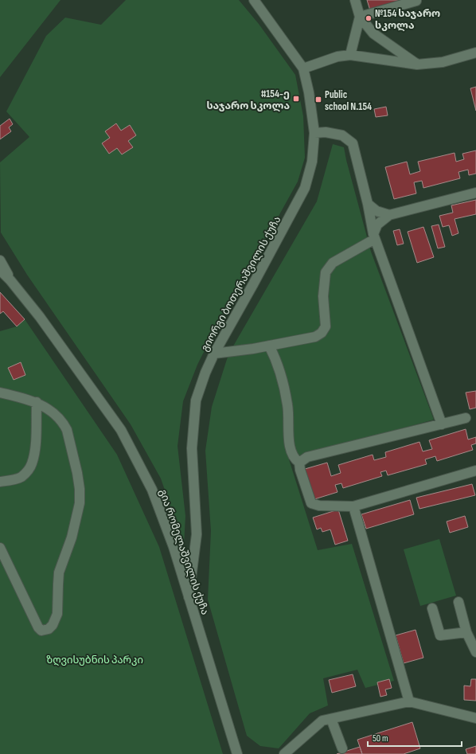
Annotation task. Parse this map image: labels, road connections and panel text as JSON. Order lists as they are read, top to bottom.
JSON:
{
  "streets": {
    "street": ["გიორგი ბოთერაშვილის ქუჩა", "გია რომელაშვილის ქუჩა"]
  },
  "crossings": [
    ["გიორგი ბოთერაშვილის ქუჩა", "გია რომელაშვილის ქუჩა"]
  ],
  "parks": ["ზღვისუბნის პარკი"],
  "places": {
    "other": ["№154 საჯარო სკოლა"],
    "transit": ["#154-ე საჯარო სკოლა", "Public school N.154"]
  },
  "scale_bar": "50 m"
}
